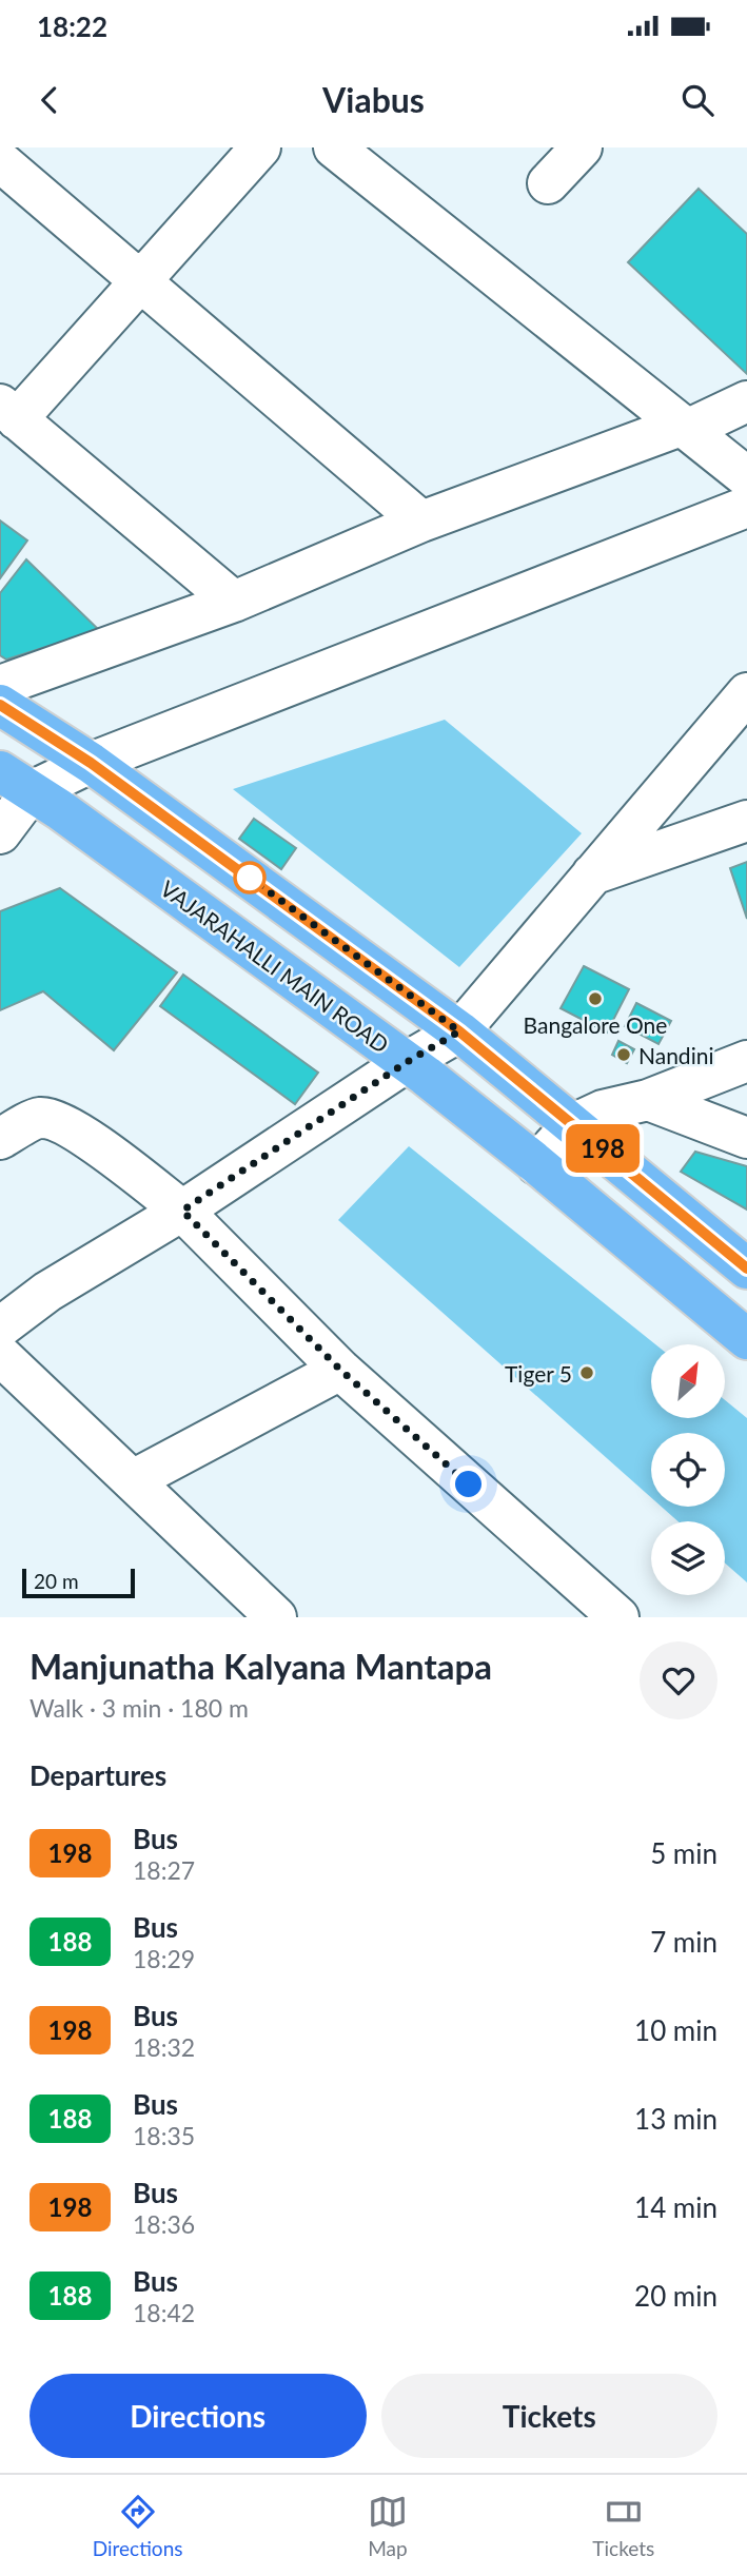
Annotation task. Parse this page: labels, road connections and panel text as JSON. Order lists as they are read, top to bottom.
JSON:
{
  "streets": {
    "main road": ["VAJARAHALLI MAIN ROAD"]
  },
  "places": ["Bangalore One", "Nandini", "Tiger 5"],
  "lines": ["bus line 198"],
  "scale_bar": "20 m",
  "north": "top right",
  "page": {
    "status": "18:22",
    "header": "Viabus",
    "on_map": "198",
    "scale": "20 m",
    "heading": [
      ["Manjunatha Kalyana Mantapa", "Walk · 3 min · 180 m"],
      "Departures"
    ],
    "list": [
      {
        "mark": "198",
        "name": "Bus",
        "note": "18:27",
        "value": "5 min"
      },
      {
        "mark": "188",
        "name": "Bus",
        "note": "18:29",
        "value": "7 min"
      },
      {
        "mark": "198",
        "name": "Bus",
        "note": "18:32",
        "value": "10 min"
      },
      {
        "mark": "188",
        "name": "Bus",
        "note": "18:35",
        "value": "13 min"
      },
      {
        "mark": "198",
        "name": "Bus",
        "note": "18:36",
        "value": "14 min"
      },
      {
        "mark": "188",
        "name": "Bus",
        "note": "18:42",
        "value": "20 min"
      }
    ],
    "buttons": ["Directions", "Tickets"],
    "tabs": ["Directions", "Map", "Tickets"]
  }
}
